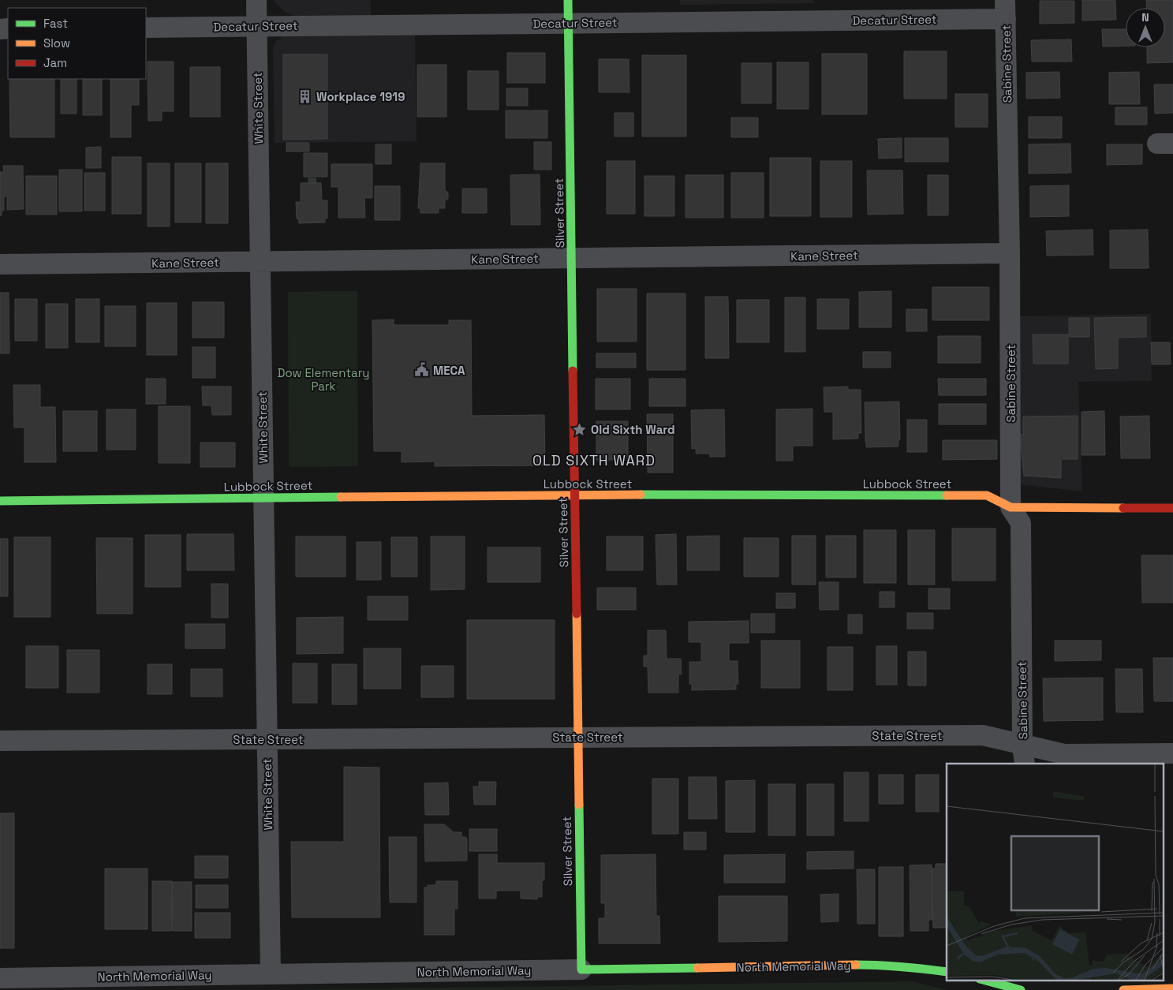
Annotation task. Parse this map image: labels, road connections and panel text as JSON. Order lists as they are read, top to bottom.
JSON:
{
  "streets": {
    "street": [
      "Decatur Street",
      "Sabine Street",
      "White Street",
      "Silver Street",
      "Kane Street",
      "Lubbock Street",
      "State Street",
      "North Memorial Way"
    ]
  },
  "crossings": [
    ["Decatur Street", "Sabine Street"],
    ["Decatur Street", "White Street"],
    ["Decatur Street", "Silver Street"],
    ["Sabine Street", "Kane Street"],
    ["Sabine Street", "Lubbock Street"],
    ["Sabine Street", "State Street"],
    ["White Street", "Kane Street"],
    ["White Street", "Lubbock Street"],
    ["White Street", "State Street"],
    ["White Street", "North Memorial Way"],
    ["Silver Street", "Kane Street"],
    ["Silver Street", "Lubbock Street"],
    ["Silver Street", "State Street"],
    ["Silver Street", "North Memorial Way"]
  ],
  "districts": ["OLD SIXTH WARD"],
  "parks": ["Dow Elementary Park"],
  "places": {
    "building": ["Workplace 1919"],
    "public building": ["MECA"],
    "place": ["Old Sixth Ward"]
  },
  "legend": ["Fast", "Slow", "Jam"],
  "north": "top"
}
